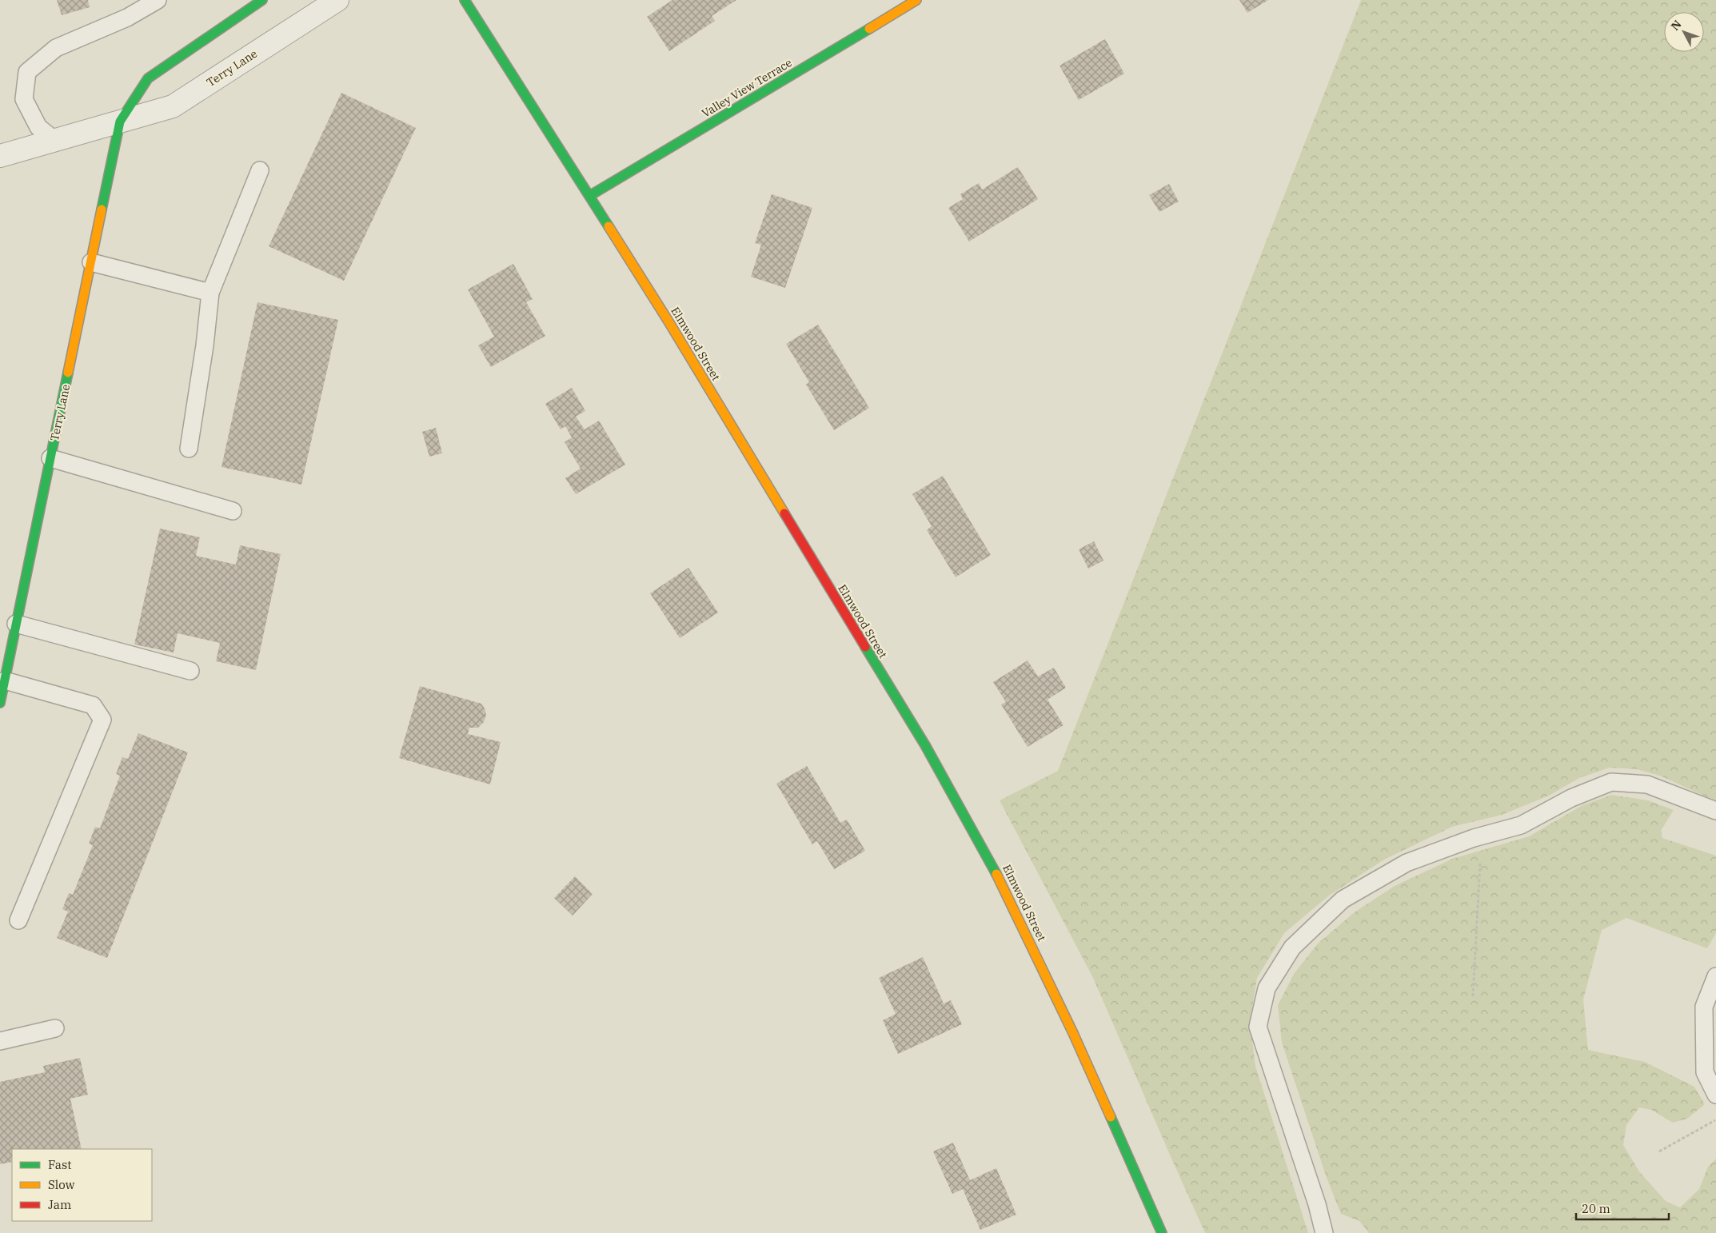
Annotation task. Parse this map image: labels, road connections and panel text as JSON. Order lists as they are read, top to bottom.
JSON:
{
  "streets": {
    "main road": ["Terry Lane", "Valley View Terrace", "Elmwood Street"]
  },
  "crossings": [
    ["Valley View Terrace", "Elmwood Street"]
  ],
  "legend": ["Fast", "Slow", "Jam"],
  "scale_bar": "20 m",
  "north": "top left"
}
